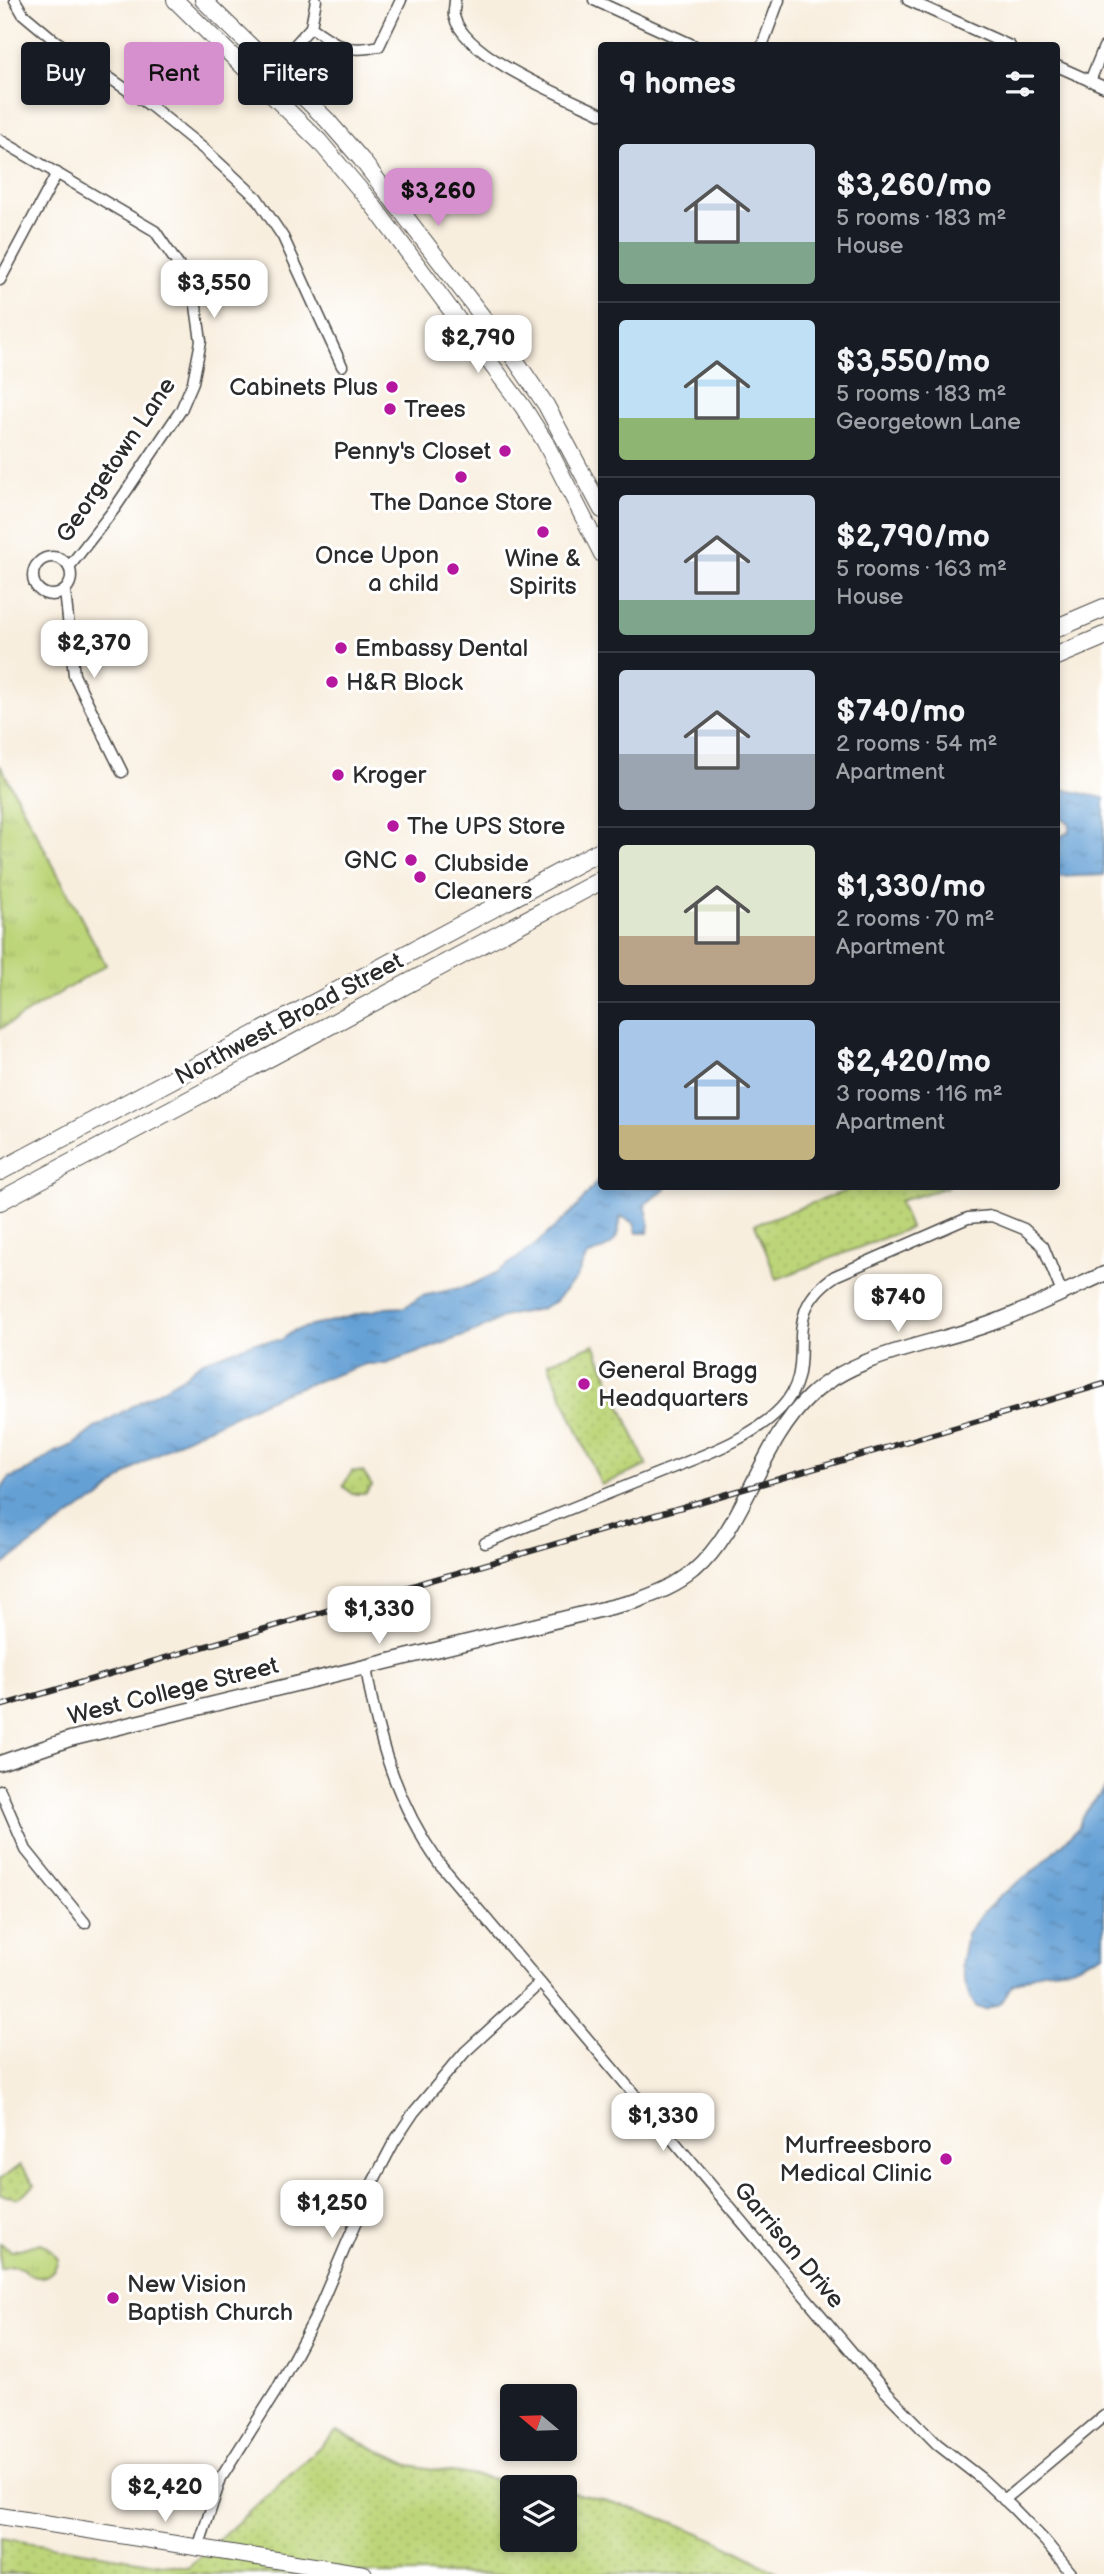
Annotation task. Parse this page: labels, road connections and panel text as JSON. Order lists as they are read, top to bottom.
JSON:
{
  "streets": {
    "main road": ["Northwest Broad Street"],
    "street": ["Georgetown Lane", "West College Street", "Garrison Drive"]
  },
  "crossings": [
    ["West College Street", "Garrison Drive"]
  ],
  "places": [
    "Cabinets Plus",
    "Trees",
    "Penny's Closet",
    "The Dance Store",
    "Wine & Spirits",
    "Once Upon a child",
    "Embassy Dental",
    "H&R Block",
    "Kroger",
    "The UPS Store",
    "GNC",
    "Clubside Cleaners",
    "General Bragg Headquarters",
    "Murfreesboro Medical Clinic",
    "New Vision Baptish Church"
  ],
  "north": "left",
  "page": {
    "chip": ["Buy", "Rent", "Filters"],
    "heading": "9 homes",
    "list": [
      {
        "name": "$3,260/mo",
        "note": "5 rooms · 183 m² · House"
      },
      {
        "name": "$3,550/mo",
        "note": "5 rooms · 183 m² · Georgetown Lane"
      },
      {
        "name": "$2,790/mo",
        "note": "5 rooms · 163 m² · House"
      },
      {
        "name": "$740/mo",
        "note": "2 rooms · 54 m² · Apartment"
      },
      {
        "name": "$1,330/mo",
        "note": "2 rooms · 70 m² · Apartment"
      },
      {
        "name": "$2,420/mo",
        "note": "3 rooms · 116 m² · Apartment"
      }
    ],
    "price": [
      "$3,260",
      "$3,550",
      "$2,790",
      "$2,370",
      "$740",
      "$1,330",
      "$1,330",
      "$1,250",
      "$2,420"
    ]
  }
}
